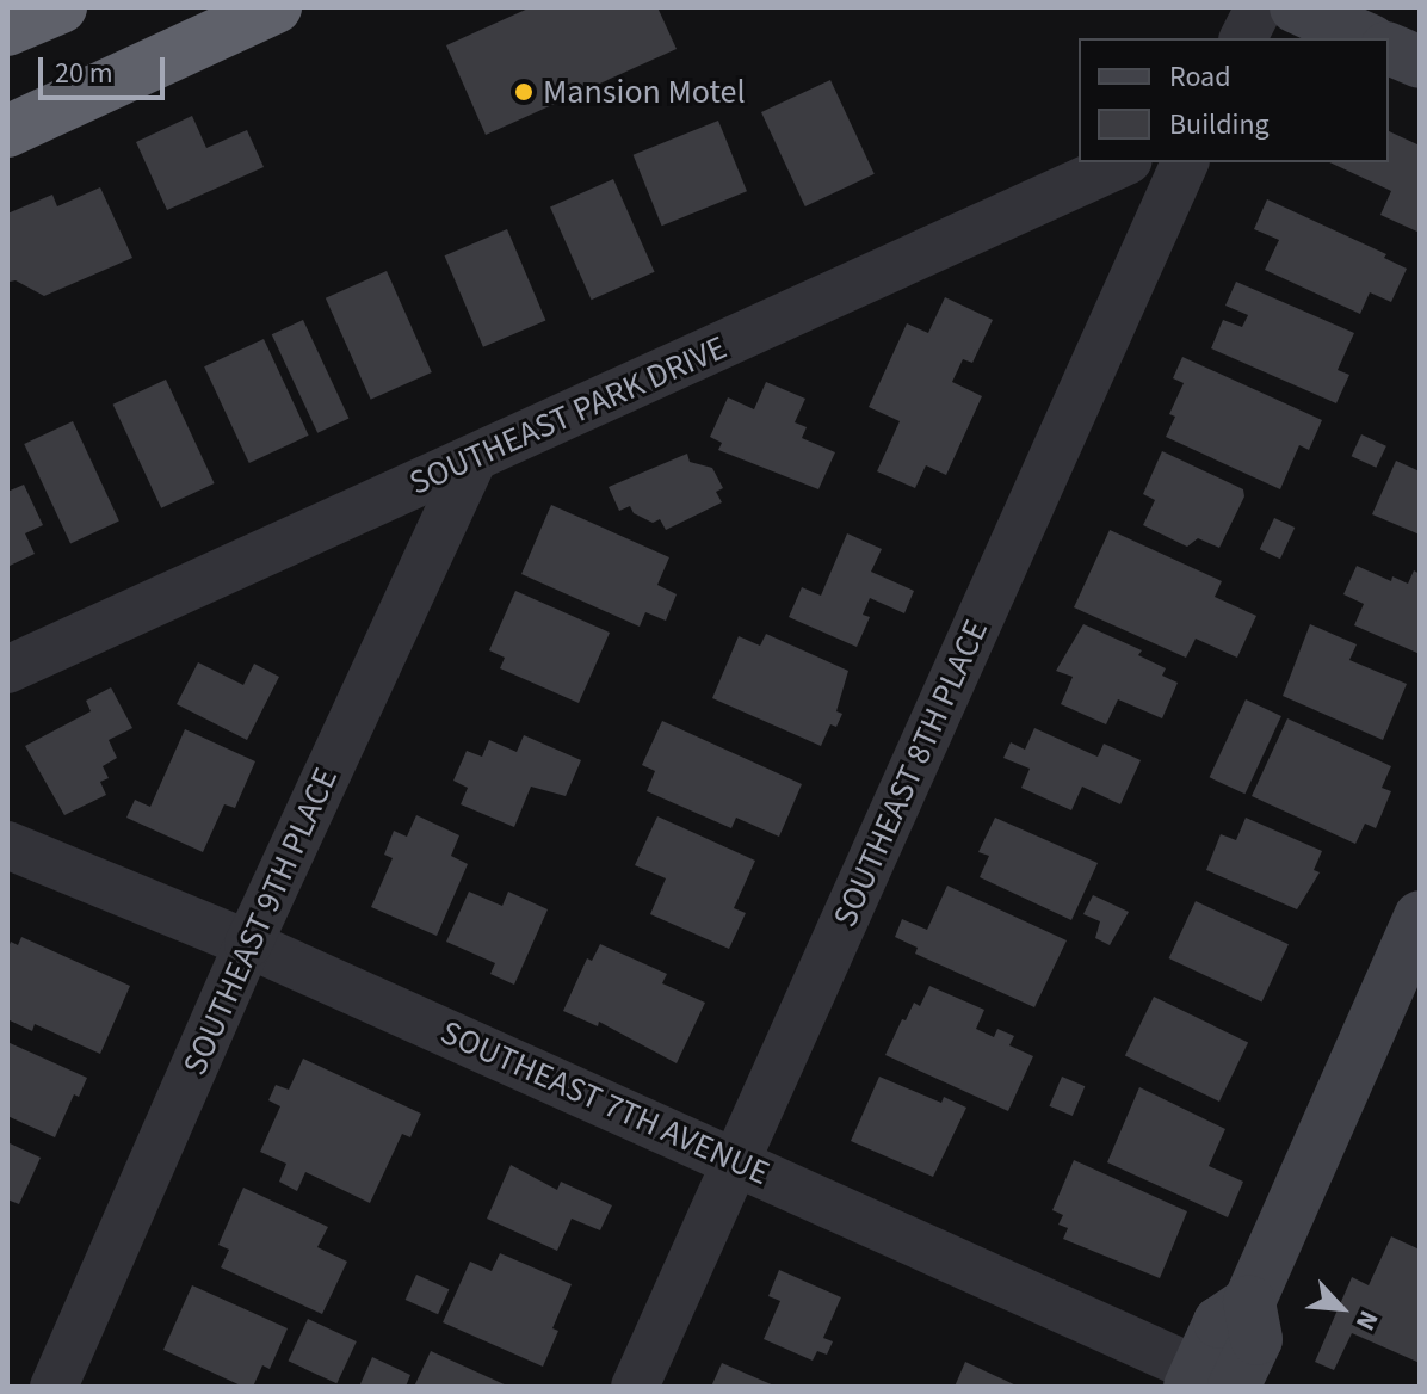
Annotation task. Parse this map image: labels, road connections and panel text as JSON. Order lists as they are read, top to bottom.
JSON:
{
  "streets": {
    "street": [
      "SOUTHEAST PARK DRIVE",
      "SOUTHEAST 8TH PLACE",
      "SOUTHEAST 9TH PLACE",
      "SOUTHEAST 7TH AVENUE"
    ]
  },
  "crossings": [
    ["SOUTHEAST PARK DRIVE", "SOUTHEAST 9TH PLACE"],
    ["SOUTHEAST 8TH PLACE", "SOUTHEAST 7TH AVENUE"],
    ["SOUTHEAST 9TH PLACE", "SOUTHEAST 7TH AVENUE"]
  ],
  "places": ["Mansion Motel"],
  "legend": ["Road", "Building"],
  "scale_bar": "20 m",
  "north": "bottom right"
}
